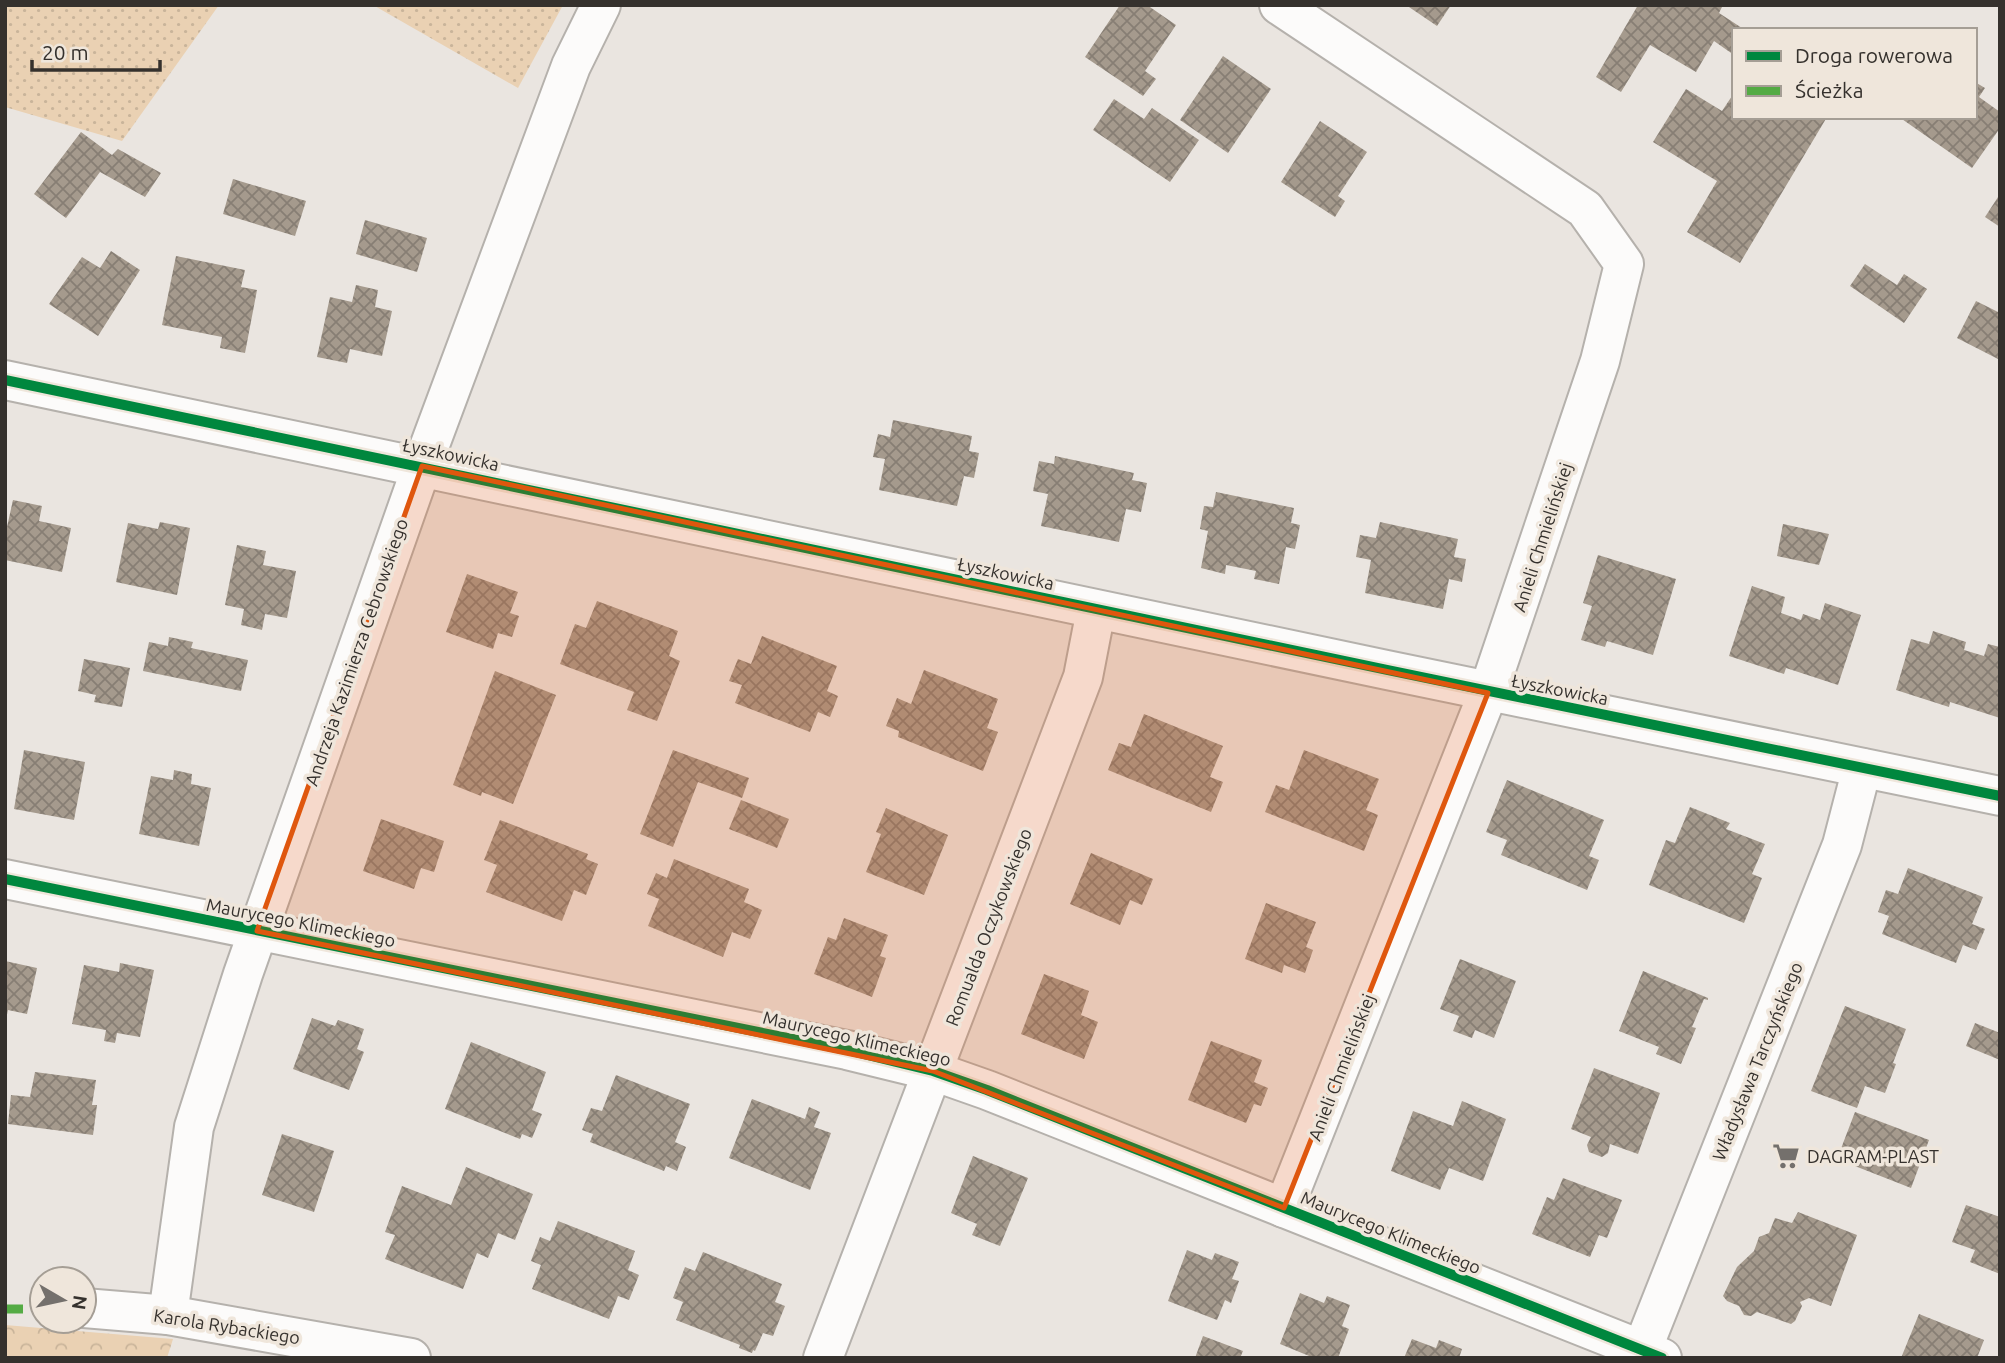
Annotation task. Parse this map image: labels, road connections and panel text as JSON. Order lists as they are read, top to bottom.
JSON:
{
  "streets": {
    "street": [
      "Łyszkowicka",
      "Anieli Chmielińskiej",
      "Andrzeja Kazimierza Cebrowskiego",
      "Maurycego Klimeckiego",
      "Romualda Oczykowskiego",
      "Władysława Tarczyńskiego",
      "Karola Rybackiego"
    ]
  },
  "crossings": [
    ["Łyszkowicka", "Anieli Chmielińskiej"],
    ["Łyszkowicka", "Andrzeja Kazimierza Cebrowskiego"],
    ["Łyszkowicka", "Romualda Oczykowskiego"],
    ["Łyszkowicka", "Władysława Tarczyńskiego"],
    ["Anieli Chmielińskiej", "Maurycego Klimeckiego"],
    ["Andrzeja Kazimierza Cebrowskiego", "Maurycego Klimeckiego"],
    ["Andrzeja Kazimierza Cebrowskiego", "Karola Rybackiego"],
    ["Maurycego Klimeckiego", "Romualda Oczykowskiego"],
    ["Maurycego Klimeckiego", "Władysława Tarczyńskiego"]
  ],
  "places": {
    "supermarket": ["DAGRAM-PLAST"]
  },
  "legend": ["Droga rowerowa", "Ścieżka"],
  "scale_bar": "20 m",
  "north": "right"
}
